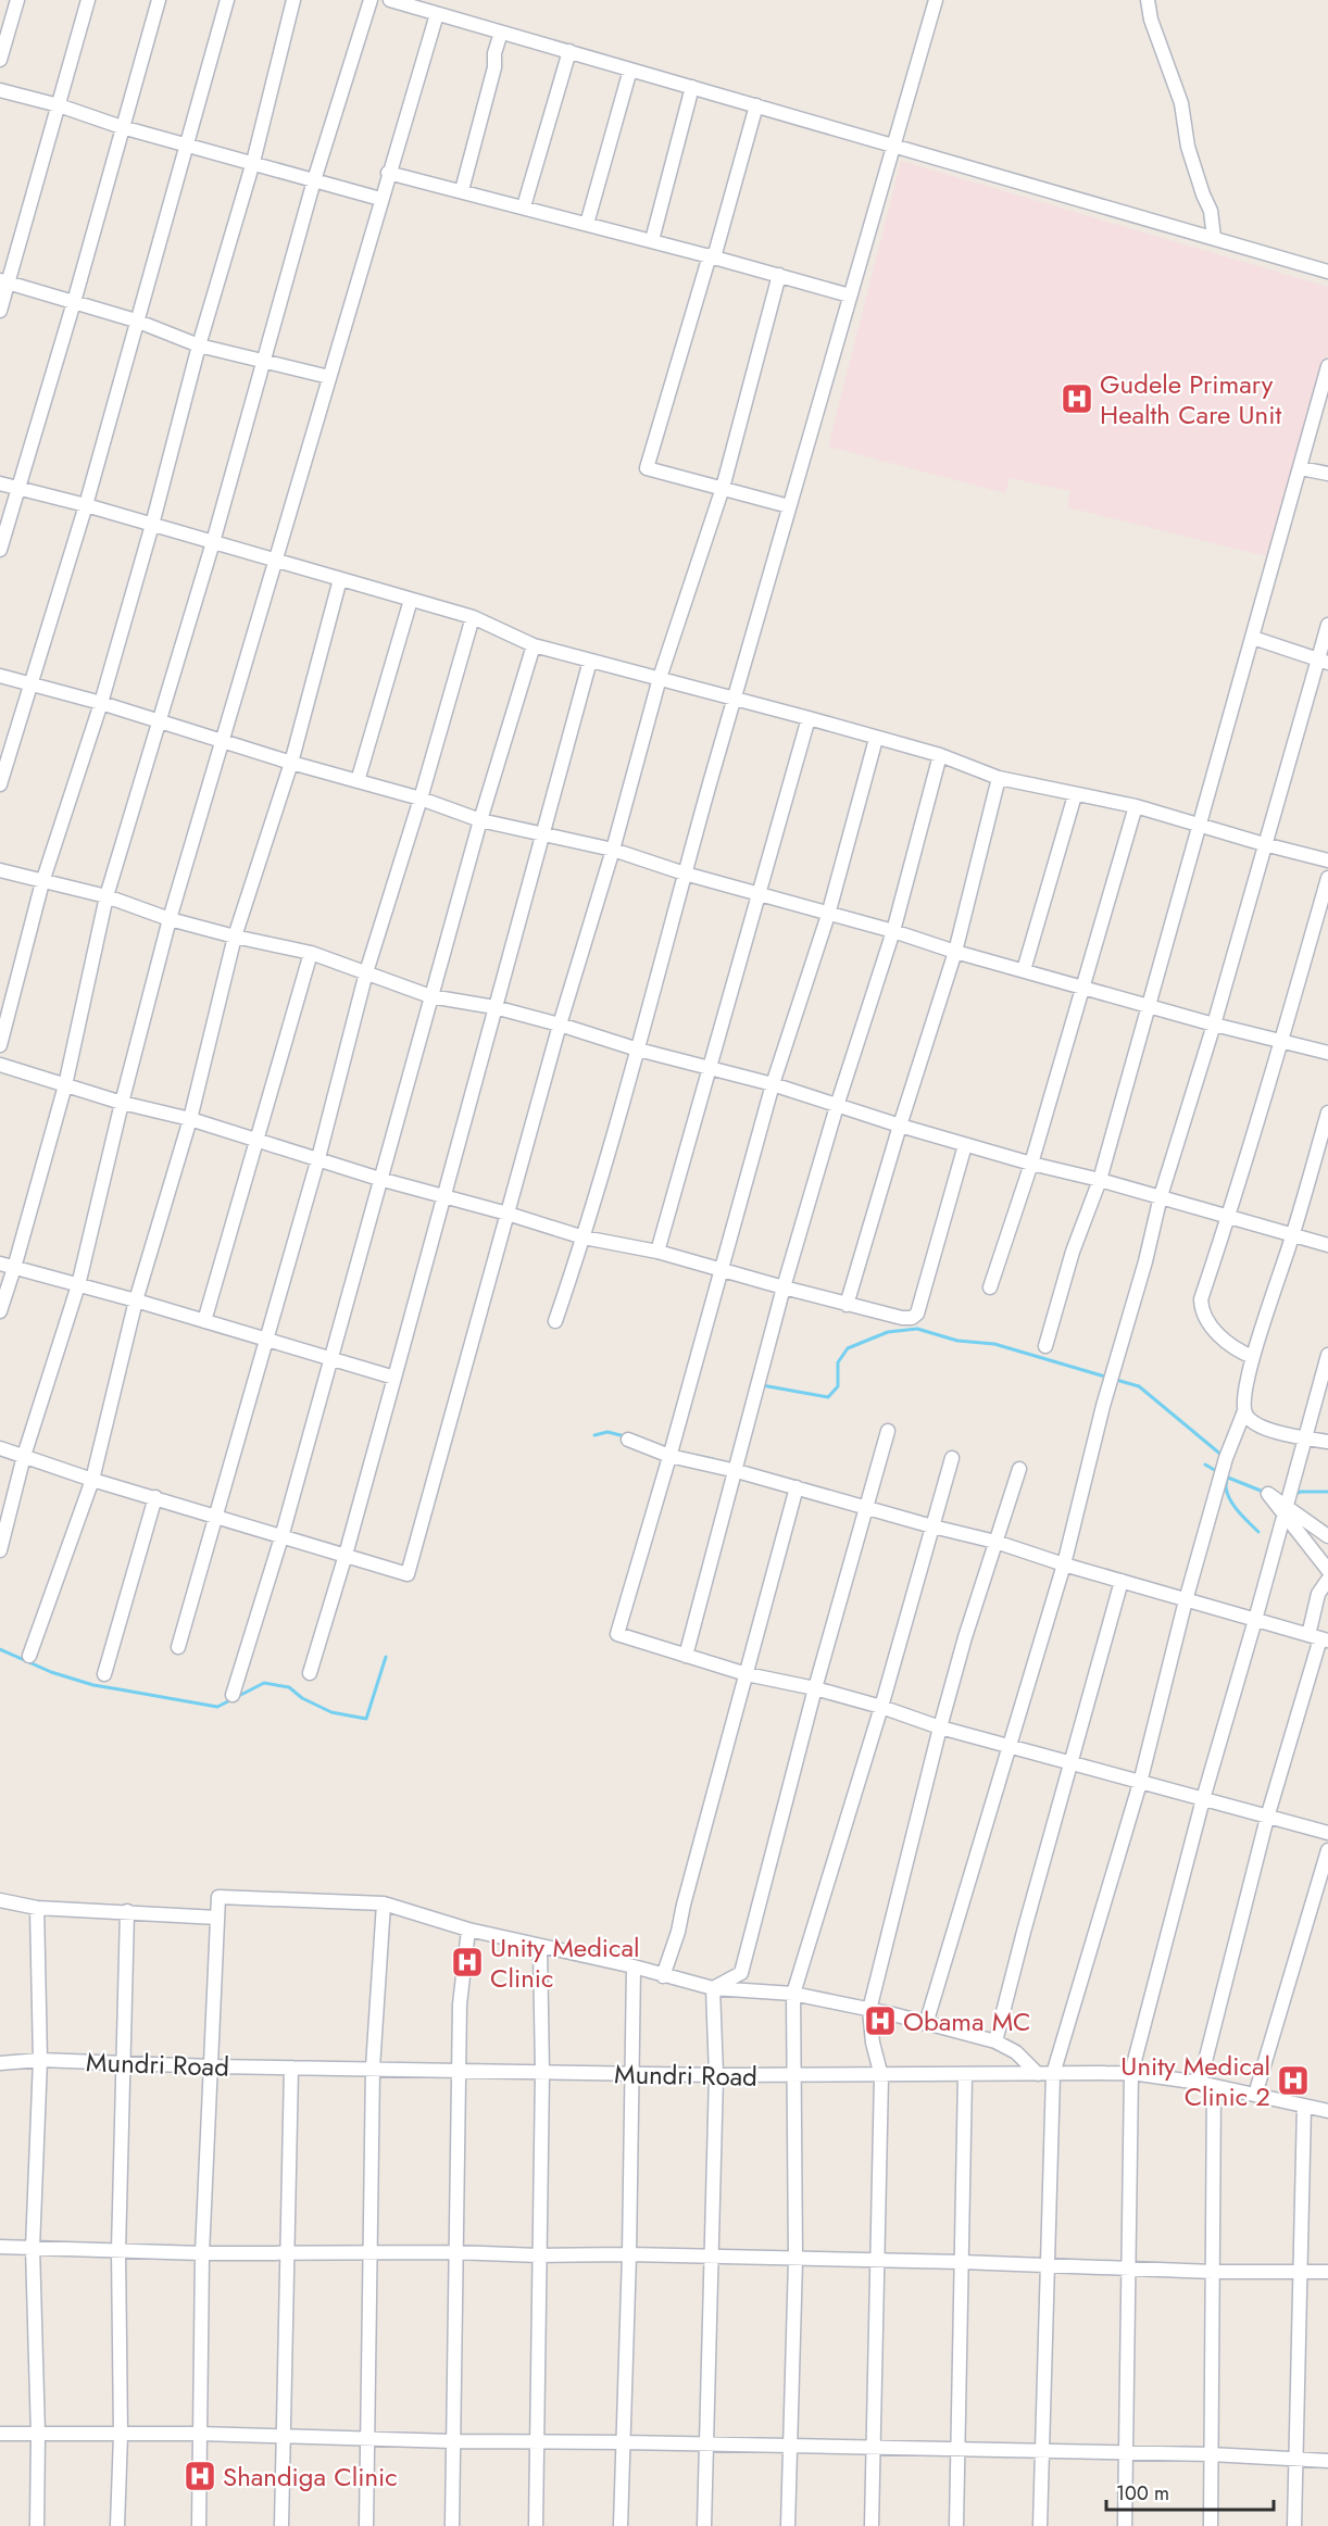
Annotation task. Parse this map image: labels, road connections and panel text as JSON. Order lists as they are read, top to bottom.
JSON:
{
  "streets": {
    "street": ["Mundri Road"]
  },
  "places": {
    "hospital": [
      "Gudele Primary Health Care Unit",
      "Unity Medical Clinic",
      "Obama MC",
      "Unity Medical Clinic 2",
      "Shandiga Clinic"
    ]
  },
  "scale_bar": "100 m"
}
